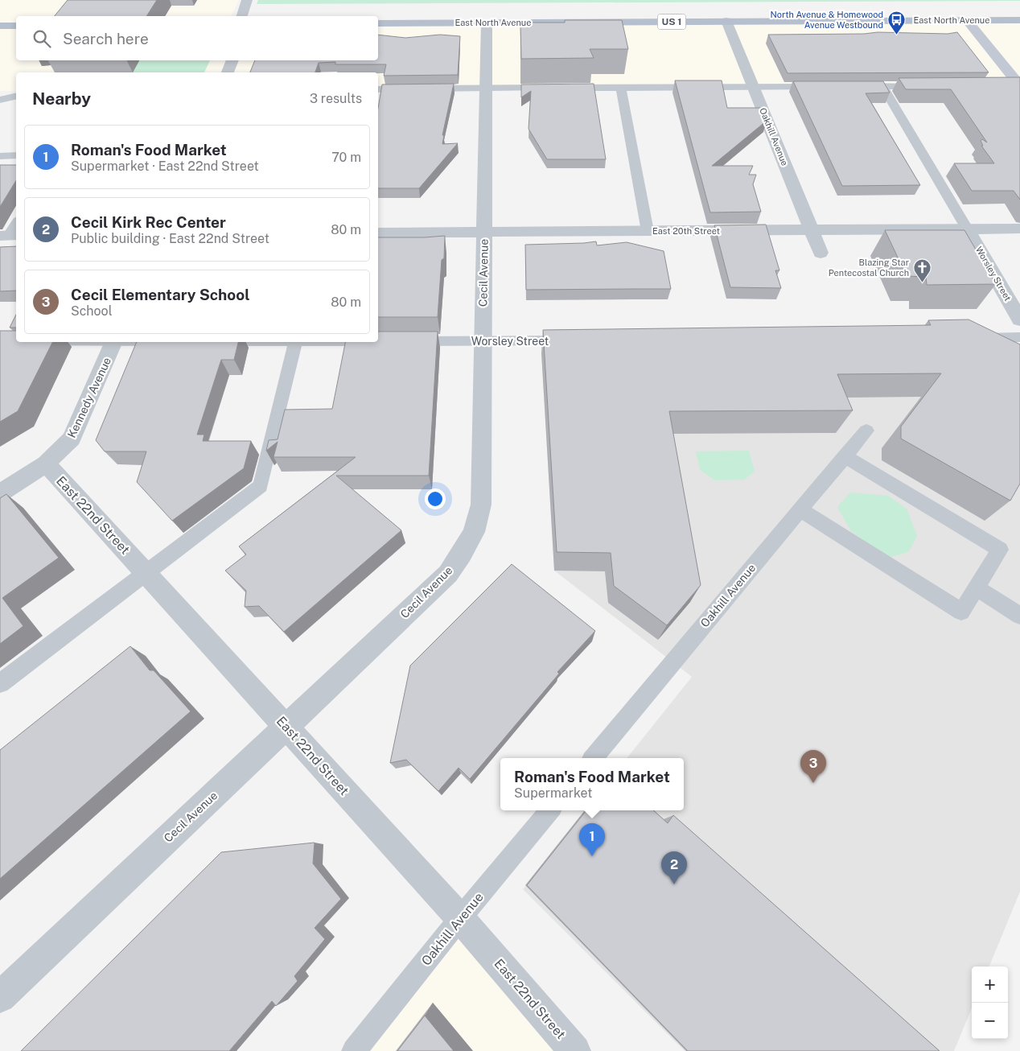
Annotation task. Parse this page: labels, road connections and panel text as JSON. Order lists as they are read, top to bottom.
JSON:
{
  "streets": {
    "main road": ["East North Avenue", "US 1"],
    "street": [
      "Oakhill Avenue",
      "East 20th Street",
      "Cecil Avenue",
      "Worsley Street",
      "Kennedy Avenue",
      "East 22nd Street"
    ]
  },
  "crossings": [
    ["East North Avenue", "Oakhill Avenue"],
    ["East North Avenue", "Cecil Avenue"],
    ["Oakhill Avenue", "East 20th Street"],
    ["Oakhill Avenue", "East 22nd Street"],
    ["East 20th Street", "Cecil Avenue"],
    ["East 20th Street", "Worsley Street"],
    ["Cecil Avenue", "Worsley Street"],
    ["Cecil Avenue", "East 22nd Street"],
    ["Kennedy Avenue", "East 22nd Street"]
  ],
  "places": {
    "bus stop": ["North Avenue & Homewood Avenue Westbound"],
    "church": ["Blazing Star Pentecostal Church"]
  },
  "page": {
    "search": "Search here",
    "heading": ["Nearby", "3 results"],
    "list": [
      {
        "mark": "1",
        "name": "Roman's Food Market",
        "note": "Supermarket · East 22nd Street",
        "value": "70 m"
      },
      {
        "mark": "2",
        "name": "Cecil Kirk Rec Center",
        "note": "Public building · East 22nd Street",
        "value": "80 m"
      },
      {
        "mark": "3",
        "name": "Cecil Elementary School",
        "note": "School",
        "value": "80 m"
      }
    ],
    "pins": ["3", "1", "2"],
    "popup": ["Roman's Food Market", "Supermarket"],
    "map_buttons": ["+", "−"]
  }
}
